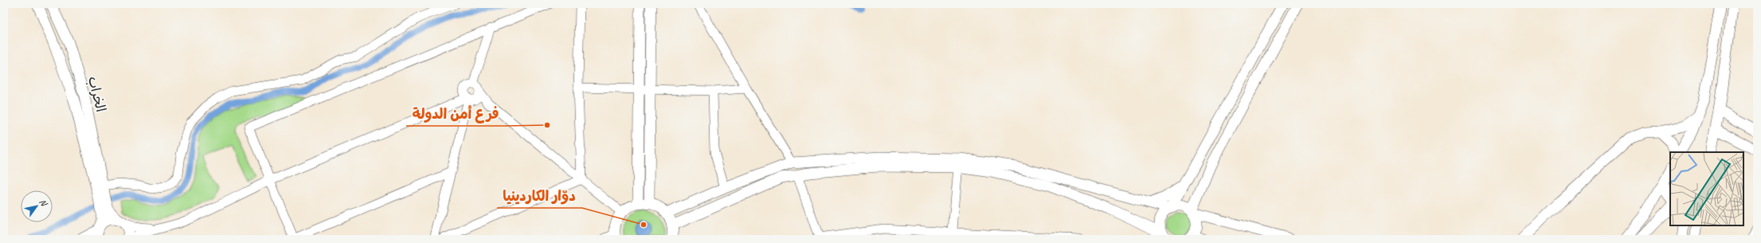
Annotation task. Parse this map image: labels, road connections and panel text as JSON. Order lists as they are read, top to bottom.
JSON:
{
  "streets": {
    "main road": ["الخراب"]
  },
  "places": ["فرع أمن الدولة", "دوّار الكاردينيا"],
  "north": "top right"
}
